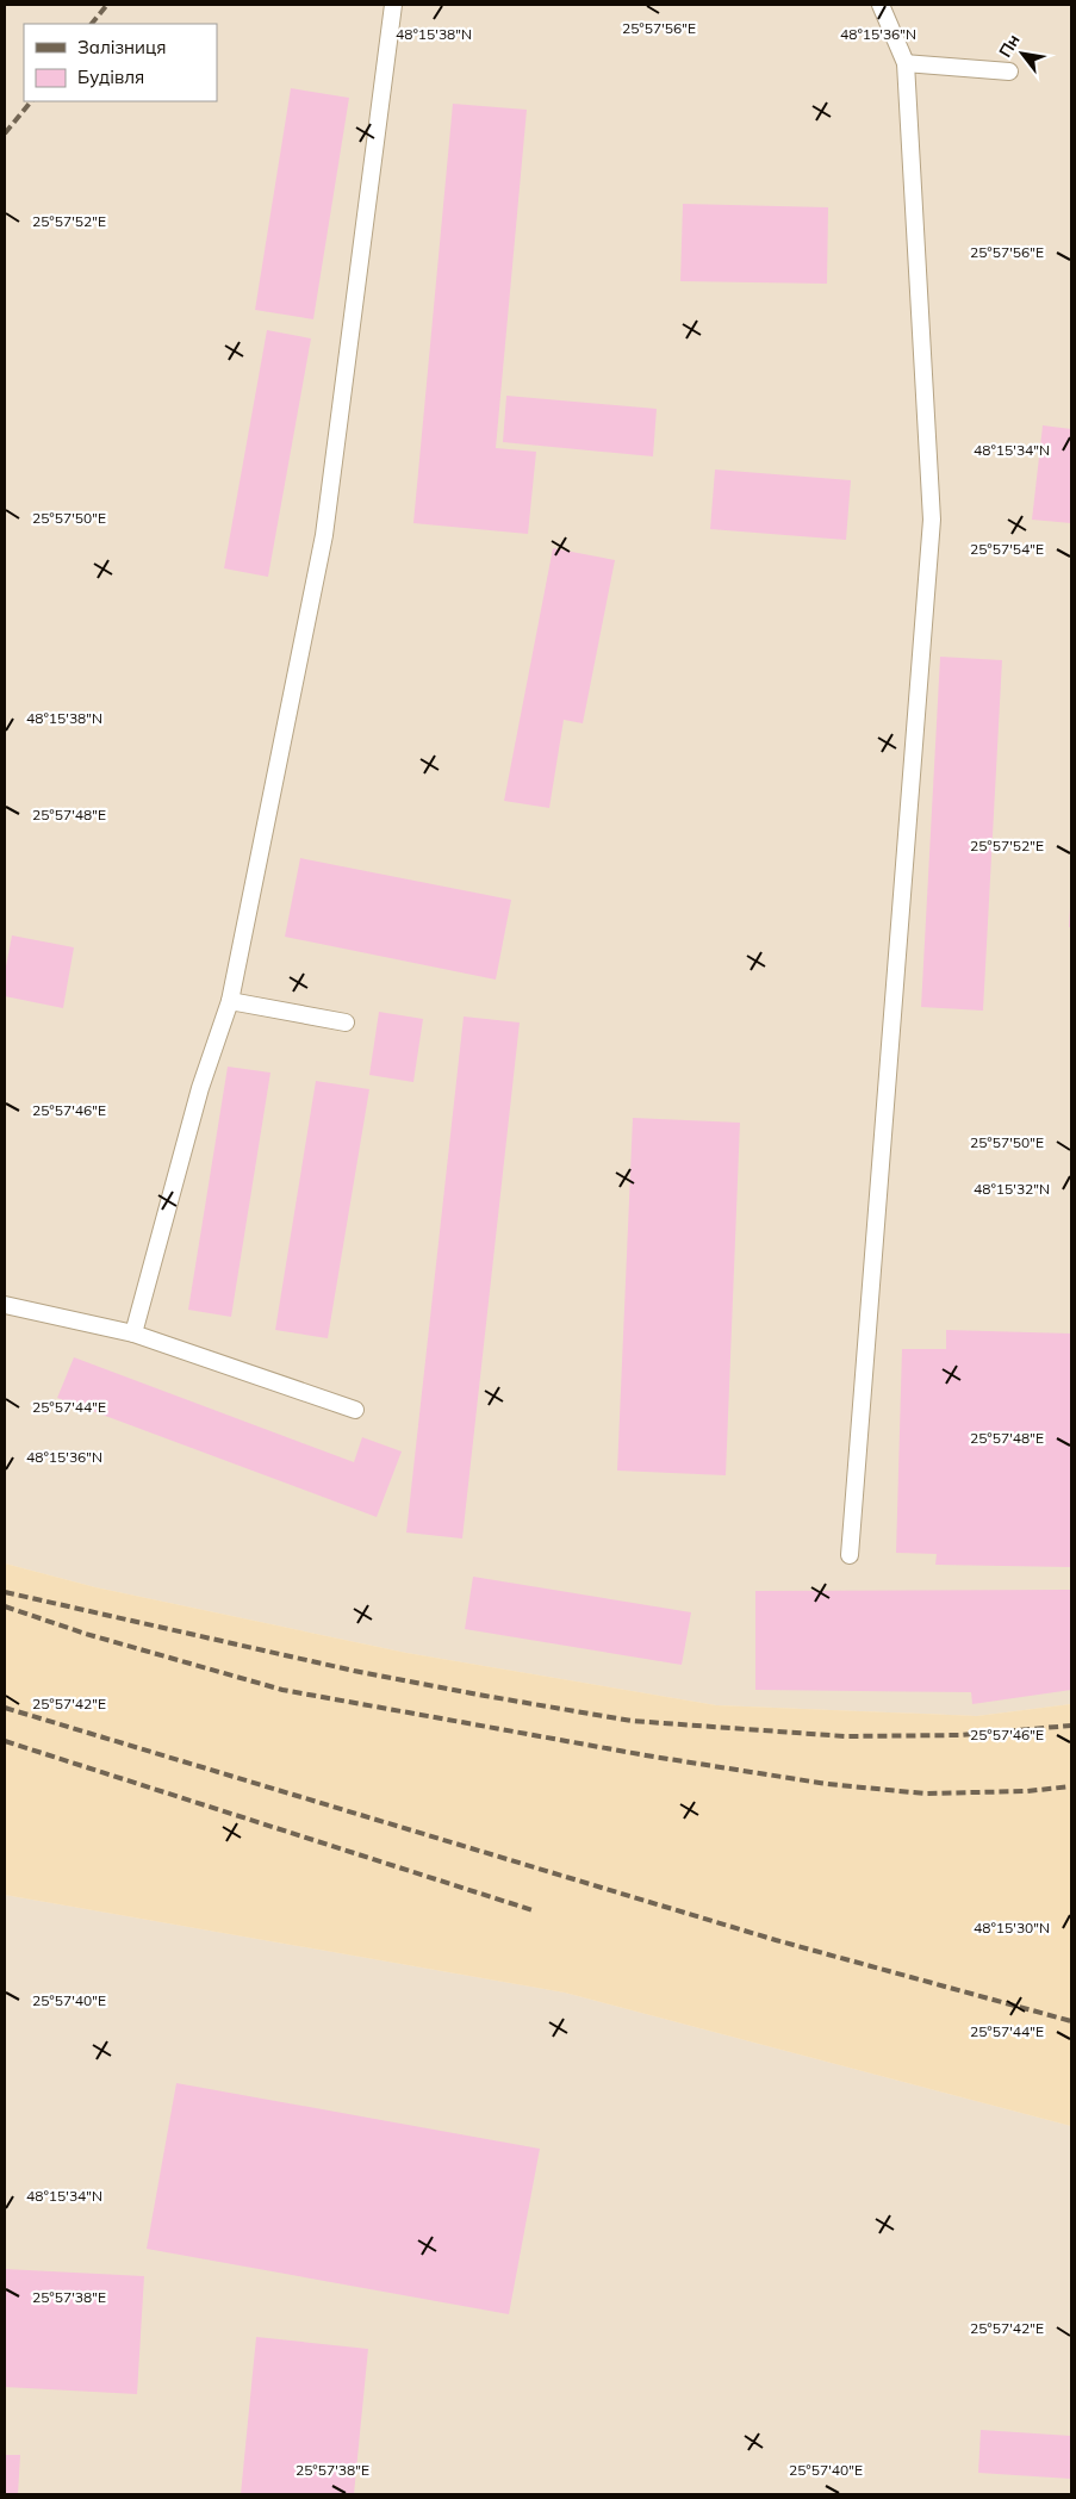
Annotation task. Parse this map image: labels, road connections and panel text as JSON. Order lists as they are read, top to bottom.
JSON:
{
  "legend": ["Залізниця", "Будівля"],
  "north": "top left",
  "coordinates": [
    "25°57'56\"E",
    "48°15'38\"N",
    "48°15'36\"N",
    "25°57'52\"E",
    "48°15'34\"N",
    "25°57'50\"E",
    "25°57'54\"E",
    "25°57'48\"E",
    "25°57'46\"E",
    "48°15'32\"N",
    "25°57'44\"E",
    "25°57'42\"E",
    "48°15'30\"N",
    "25°57'40\"E",
    "25°57'38\"E"
  ]
}
